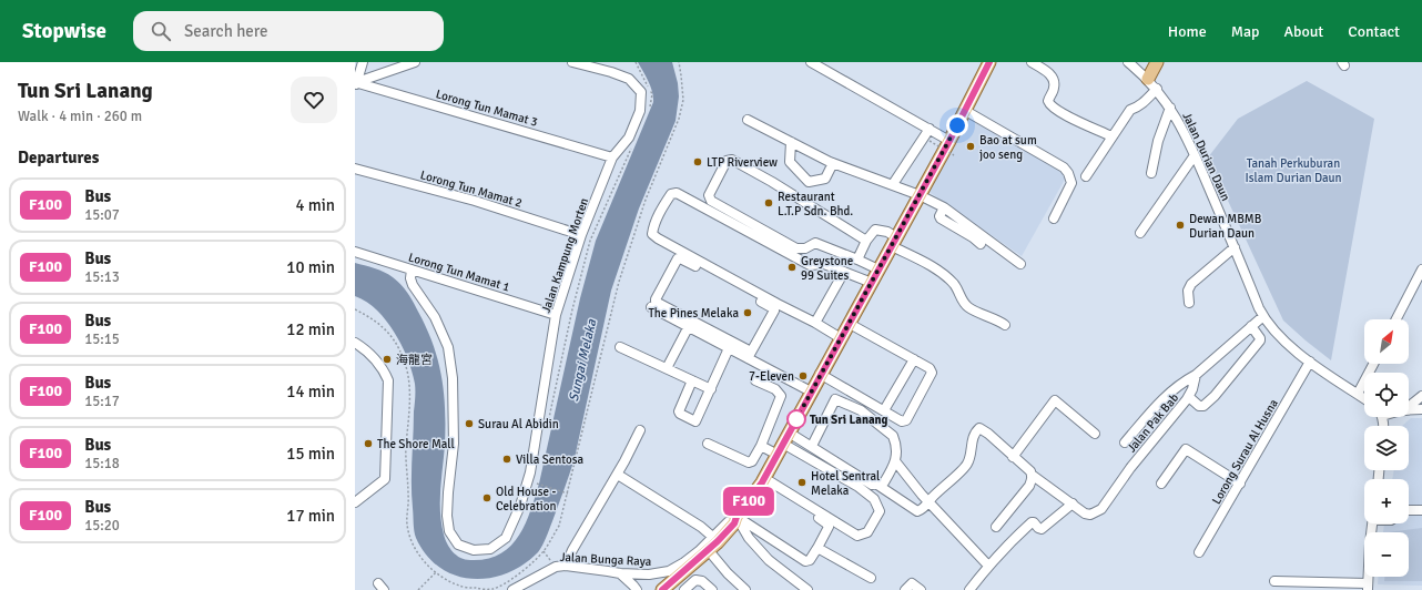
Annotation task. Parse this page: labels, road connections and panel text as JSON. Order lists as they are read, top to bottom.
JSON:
{
  "streets": {
    "street": [
      "Lorong Tun Mamat 3",
      "Jalan Durian Daun",
      "Lorong Tun Mamat 2",
      "Jalan Kampung Morten",
      "Lorong Tun Mamat 1",
      "Jalan Pak Bab",
      "Lorong Surau Al Husna",
      "Jalan Bunga Raya"
    ]
  },
  "crossings": [
    ["Lorong Tun Mamat 3", "Jalan Kampung Morten"],
    ["Jalan Durian Daun", "Lorong Surau Al Husna"],
    ["Lorong Tun Mamat 2", "Jalan Kampung Morten"],
    ["Jalan Kampung Morten", "Lorong Tun Mamat 1"]
  ],
  "water": ["Sungai Melaka"],
  "parks": ["Tanah Perkuburan Islam Durian Daun"],
  "places": [
    "Bao at sum joo seng",
    "LTP Riverview",
    "Restaurant L.T.P Sdn. Bhd.",
    "Dewan MBMB Durian Daun",
    "Greystone 99 Suites",
    "The Pines Melaka",
    "海龍宮",
    "7-Eleven",
    "Tun Sri Lanang",
    "Surau Al Abidin",
    "The Shore Mall",
    "Villa Sentosa",
    "Hotel Sentral Melaka",
    "Old House - Celebration"
  ],
  "lines": ["bus line F100"],
  "north": "top right",
  "page": {
    "header": "Stopwise",
    "search": "Search here",
    "nav": [
      "Home",
      "Map",
      "About",
      "Contact"
    ],
    "heading": [
      ["Tun Sri Lanang", "Walk · 4 min · 260 m"],
      "Departures"
    ],
    "on_map": "F100",
    "list": [
      {
        "mark": "F100",
        "name": "Bus",
        "note": "15:07",
        "value": "4 min"
      },
      {
        "mark": "F100",
        "name": "Bus",
        "note": "15:13",
        "value": "10 min"
      },
      {
        "mark": "F100",
        "name": "Bus",
        "note": "15:15",
        "value": "12 min"
      },
      {
        "mark": "F100",
        "name": "Bus",
        "note": "15:17",
        "value": "14 min"
      },
      {
        "mark": "F100",
        "name": "Bus",
        "note": "15:18",
        "value": "15 min"
      },
      {
        "mark": "F100",
        "name": "Bus",
        "note": "15:20",
        "value": "17 min"
      }
    ],
    "map_buttons": ["+", "−"]
  }
}
